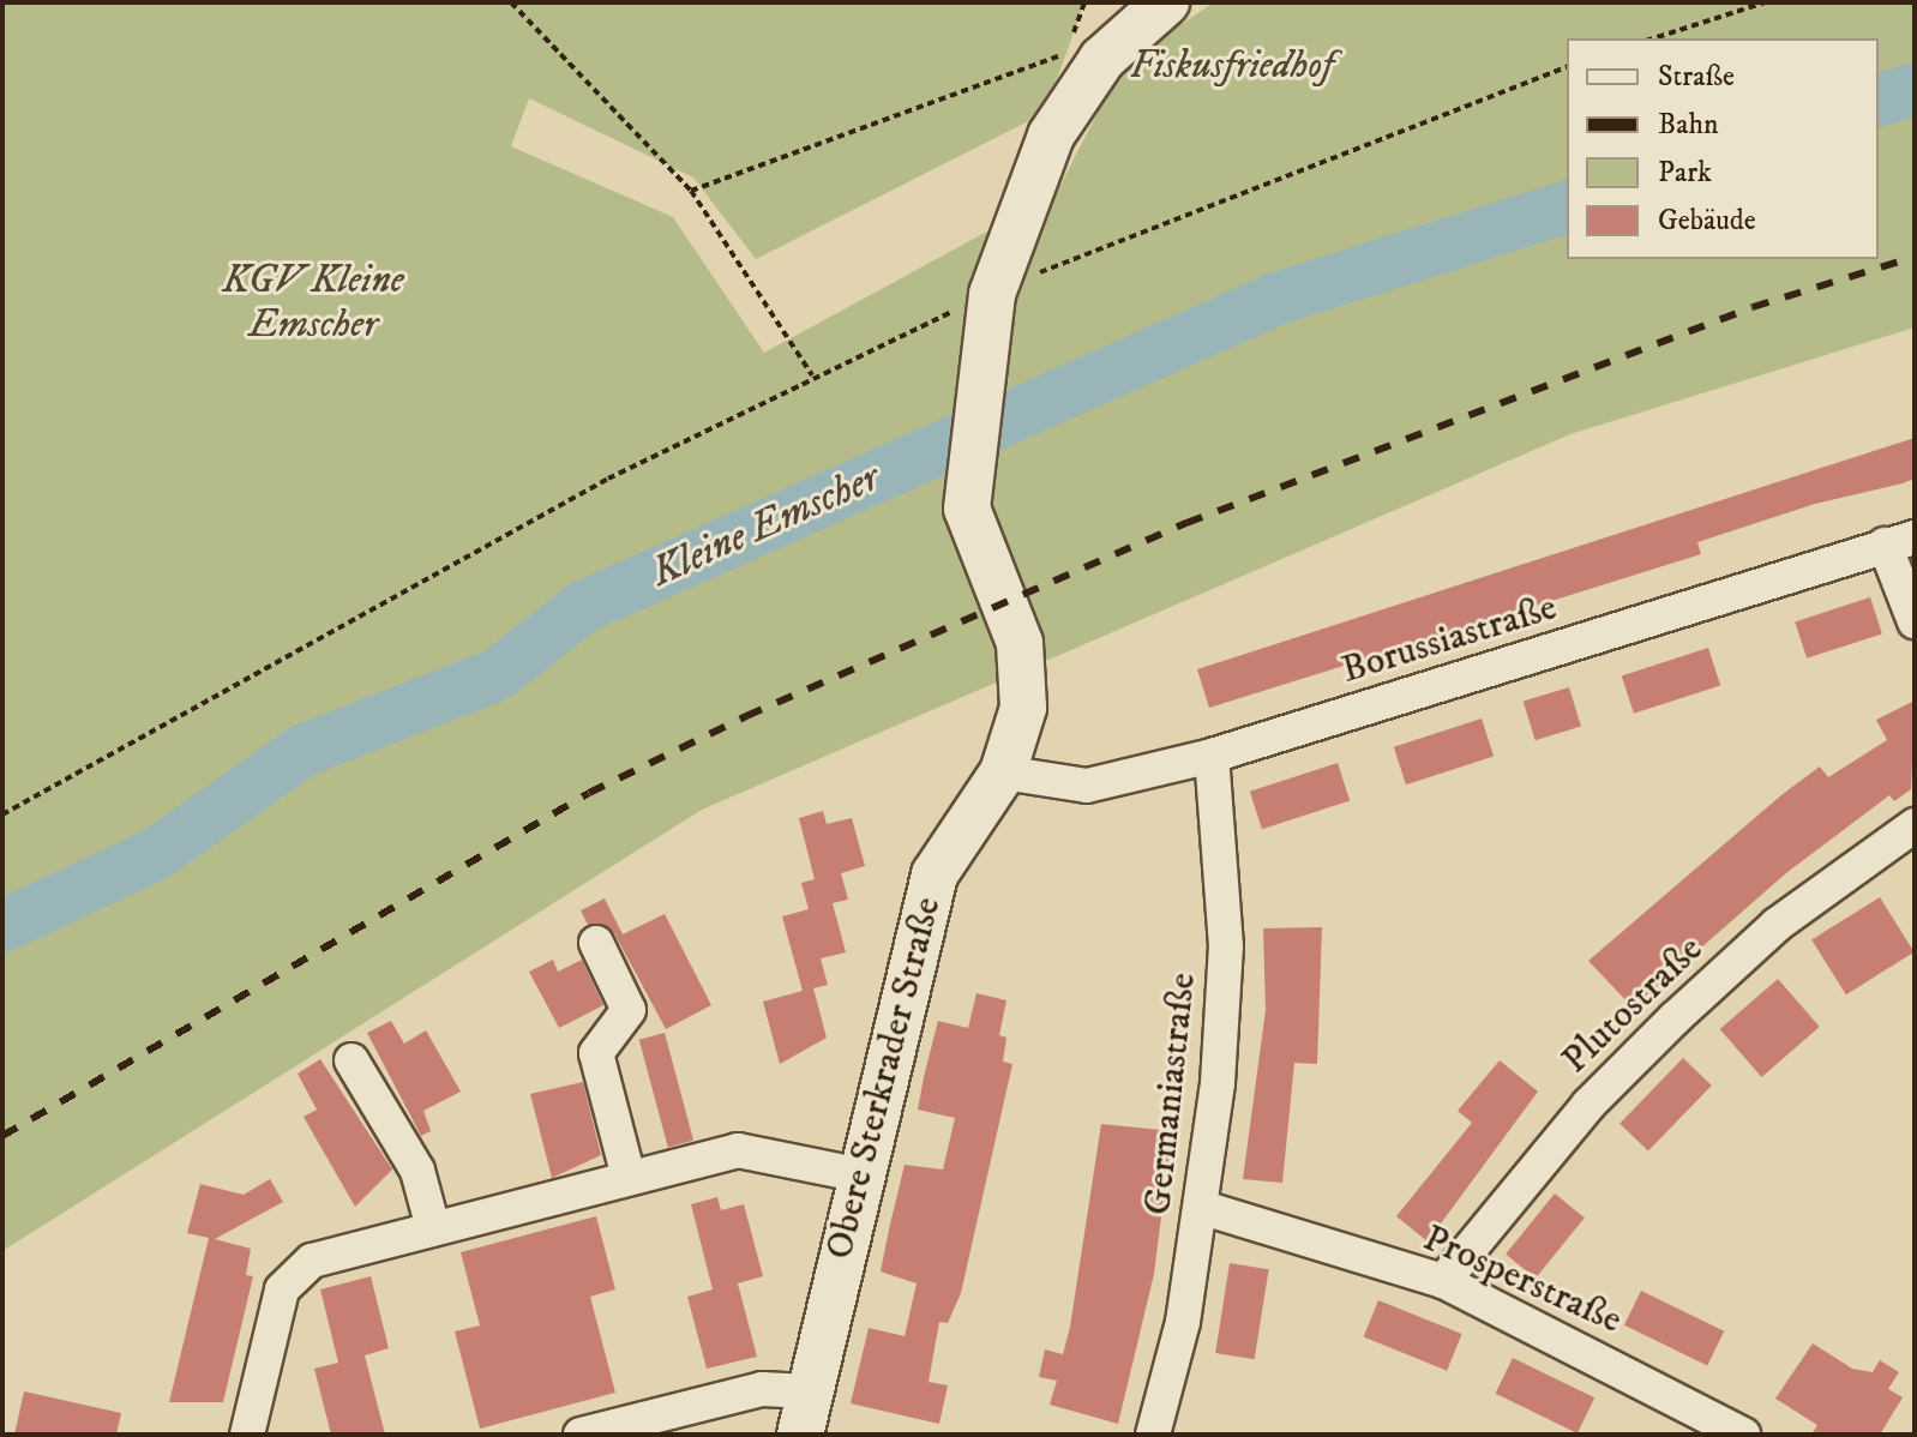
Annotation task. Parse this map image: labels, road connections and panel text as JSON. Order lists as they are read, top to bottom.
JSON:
{
  "streets": {
    "street": [
      "Borussiastraße",
      "Plutostraße",
      "Obere Sterkrader Straße",
      "Germaniastraße",
      "Prosperstraße"
    ]
  },
  "crossings": [
    ["Borussiastraße", "Obere Sterkrader Straße"],
    ["Borussiastraße", "Germaniastraße"],
    ["Plutostraße", "Prosperstraße"],
    ["Germaniastraße", "Prosperstraße"]
  ],
  "water": ["Kleine Emscher"],
  "parks": ["Fiskusfriedhof", "KGV Kleine Emscher"],
  "legend": [
    "Straße",
    "Bahn",
    "Park",
    "Gebäude"
  ]
}
